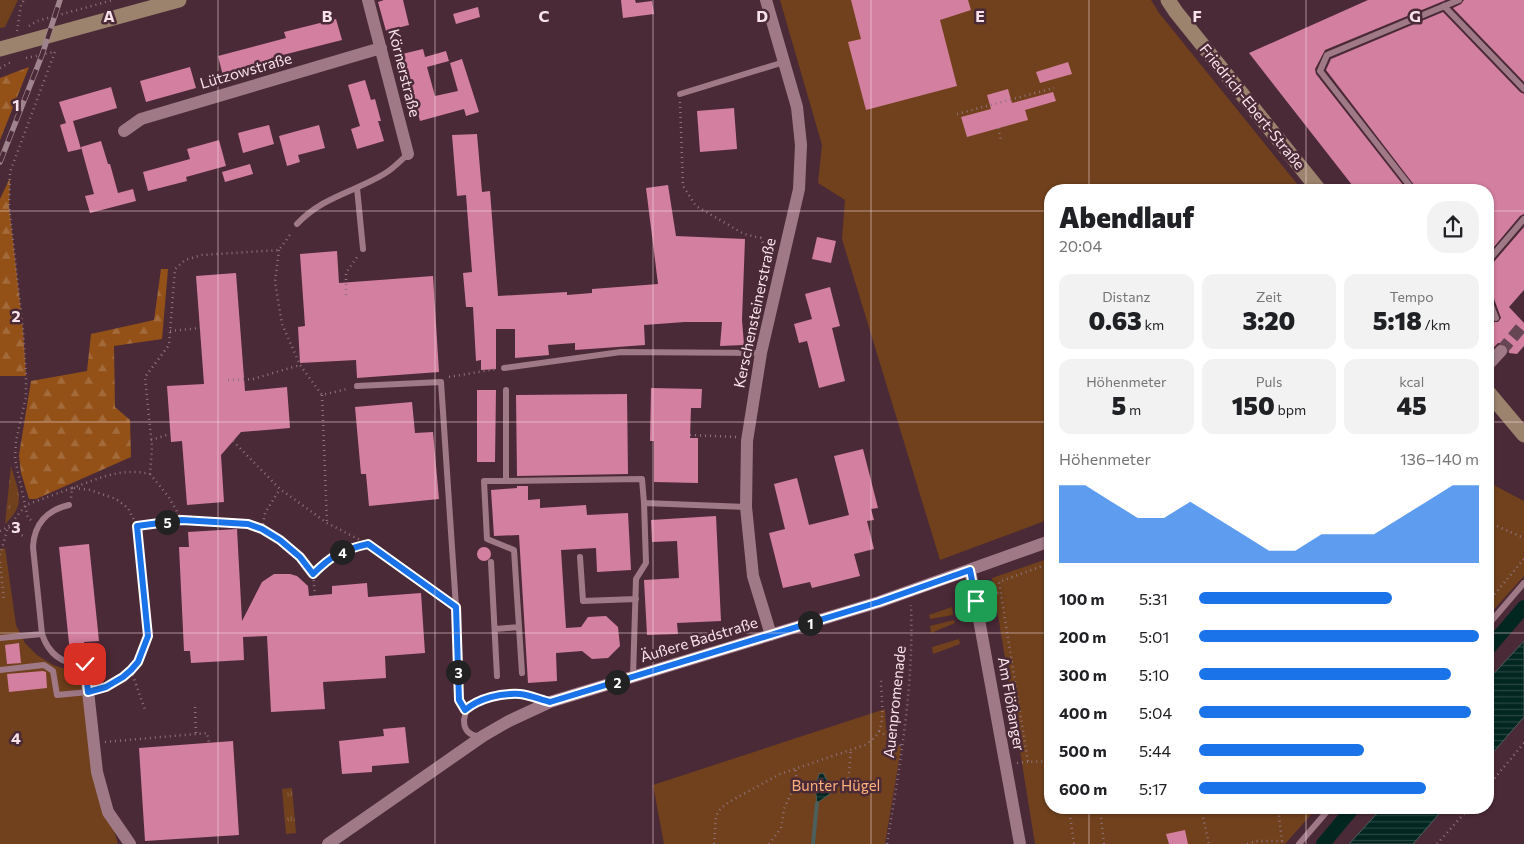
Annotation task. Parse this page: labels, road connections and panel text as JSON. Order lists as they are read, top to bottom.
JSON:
{
  "streets": {
    "street": [
      "Lützowstraße",
      "Körnerstraße",
      "Friedrich-Ebert-Straße",
      "Kerschensteinerstraße",
      "Äußere Badstraße",
      "Am Flößanger"
    ],
    "path": ["Auenpromenade"]
  },
  "crossings": [
    ["Lützowstraße", "Körnerstraße"],
    ["Kerschensteinerstraße", "Äußere Badstraße"],
    ["Äußere Badstraße", "Auenpromenade"],
    ["Äußere Badstraße", "Am Flößanger"]
  ],
  "parks": ["Bunter Hügel"],
  "page": {
    "heading": ["Abendlauf", "20:04"],
    "stats": [
      ["Distanz", "0.63 km"],
      ["Zeit", "3:20"],
      ["Tempo", "5:18 /km"],
      ["Höhenmeter", "5 m"],
      ["Puls", "150 bpm"],
      ["kcal", "45"]
    ],
    "chart": ["Höhenmeter", "136–140 m"],
    "pins": [
      "5",
      "4",
      "1",
      "3",
      "2"
    ],
    "list": [
      {
        "name": "100 m",
        "note": "5:31"
      },
      {
        "name": "200 m",
        "note": "5:01"
      },
      {
        "name": "300 m",
        "note": "5:10"
      },
      {
        "name": "400 m",
        "note": "5:04"
      },
      {
        "name": "500 m",
        "note": "5:44"
      },
      {
        "name": "600 m",
        "note": "5:17"
      }
    ]
  },
  "grid": {
    "columns": [
      "A",
      "B",
      "C",
      "D",
      "E",
      "F",
      "G"
    ],
    "rows": [
      "1",
      "2",
      "3",
      "4"
    ]
  }
}
